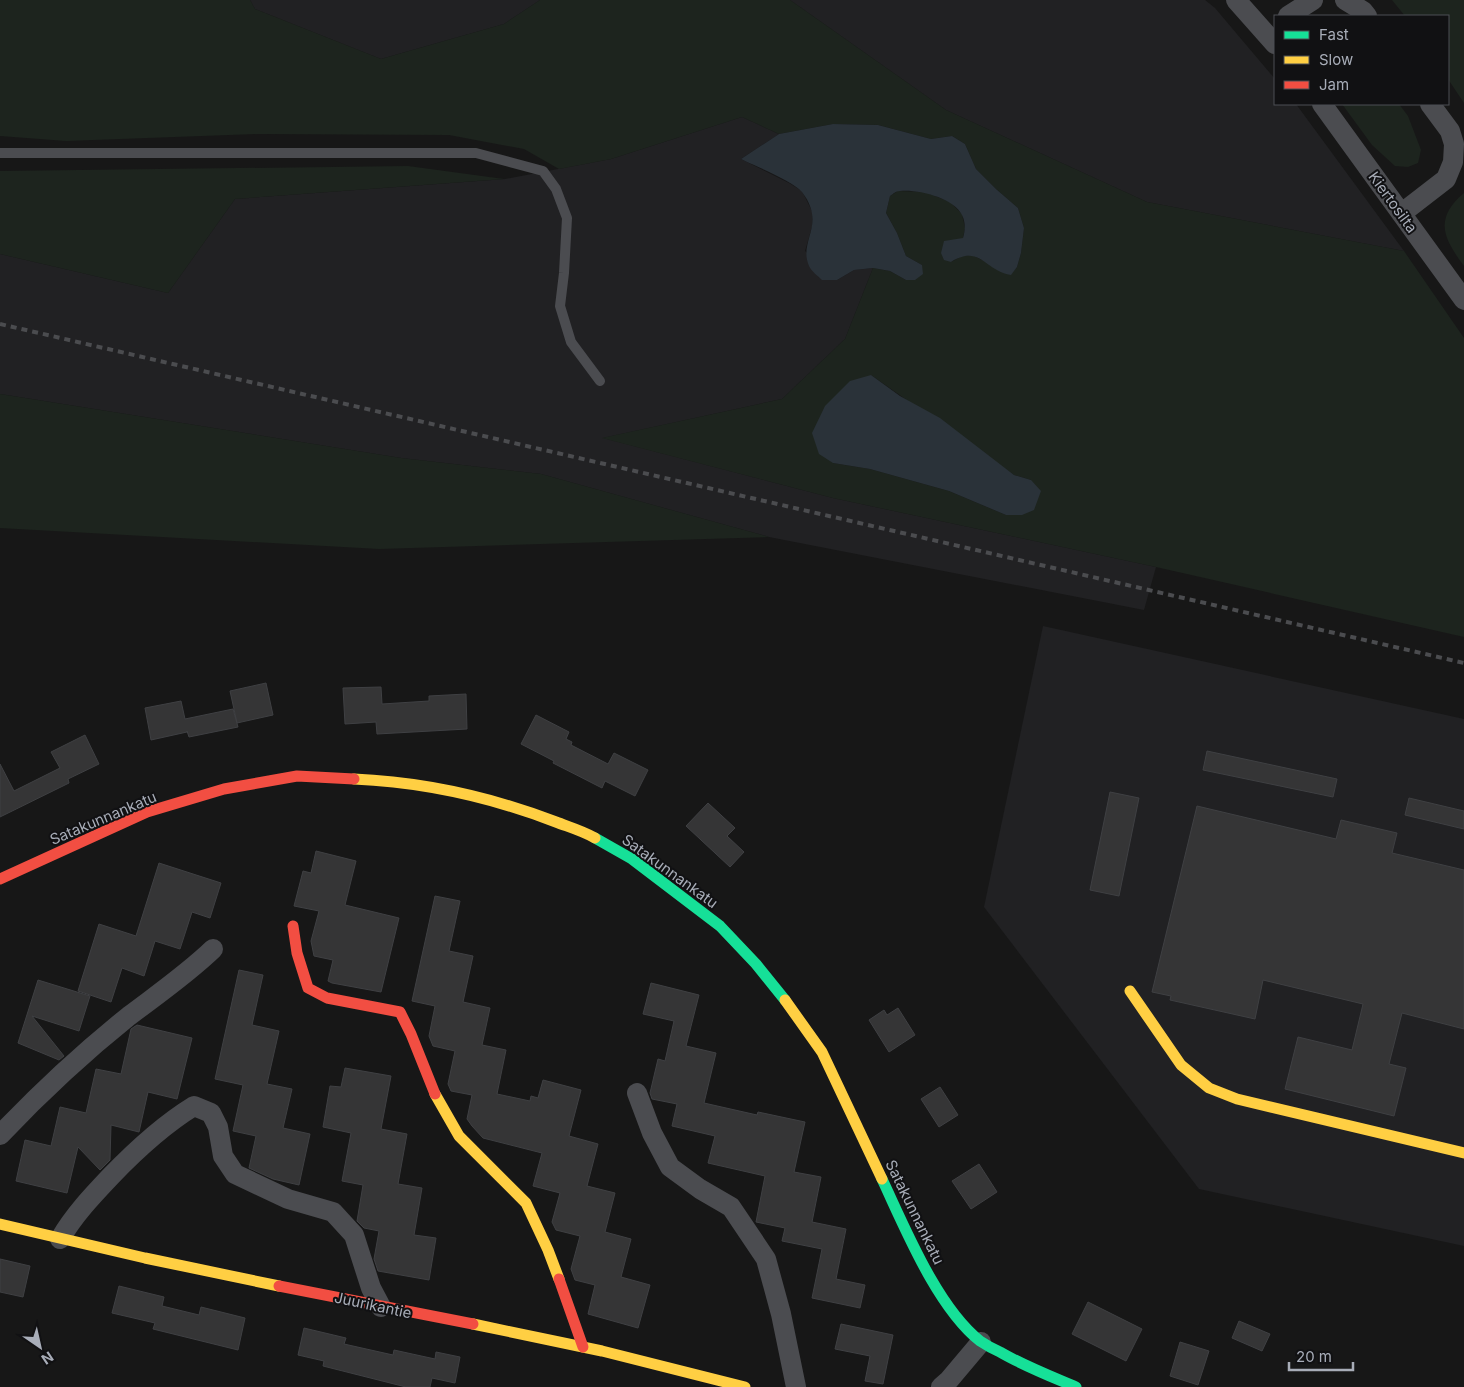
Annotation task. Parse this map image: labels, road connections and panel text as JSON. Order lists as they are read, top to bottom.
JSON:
{
  "streets": {
    "street": ["Kiertosilta", "Satakunnankatu", "Juurikantie"]
  },
  "legend": ["Fast", "Slow", "Jam"],
  "scale_bar": "20 m",
  "north": "bottom right"
}
